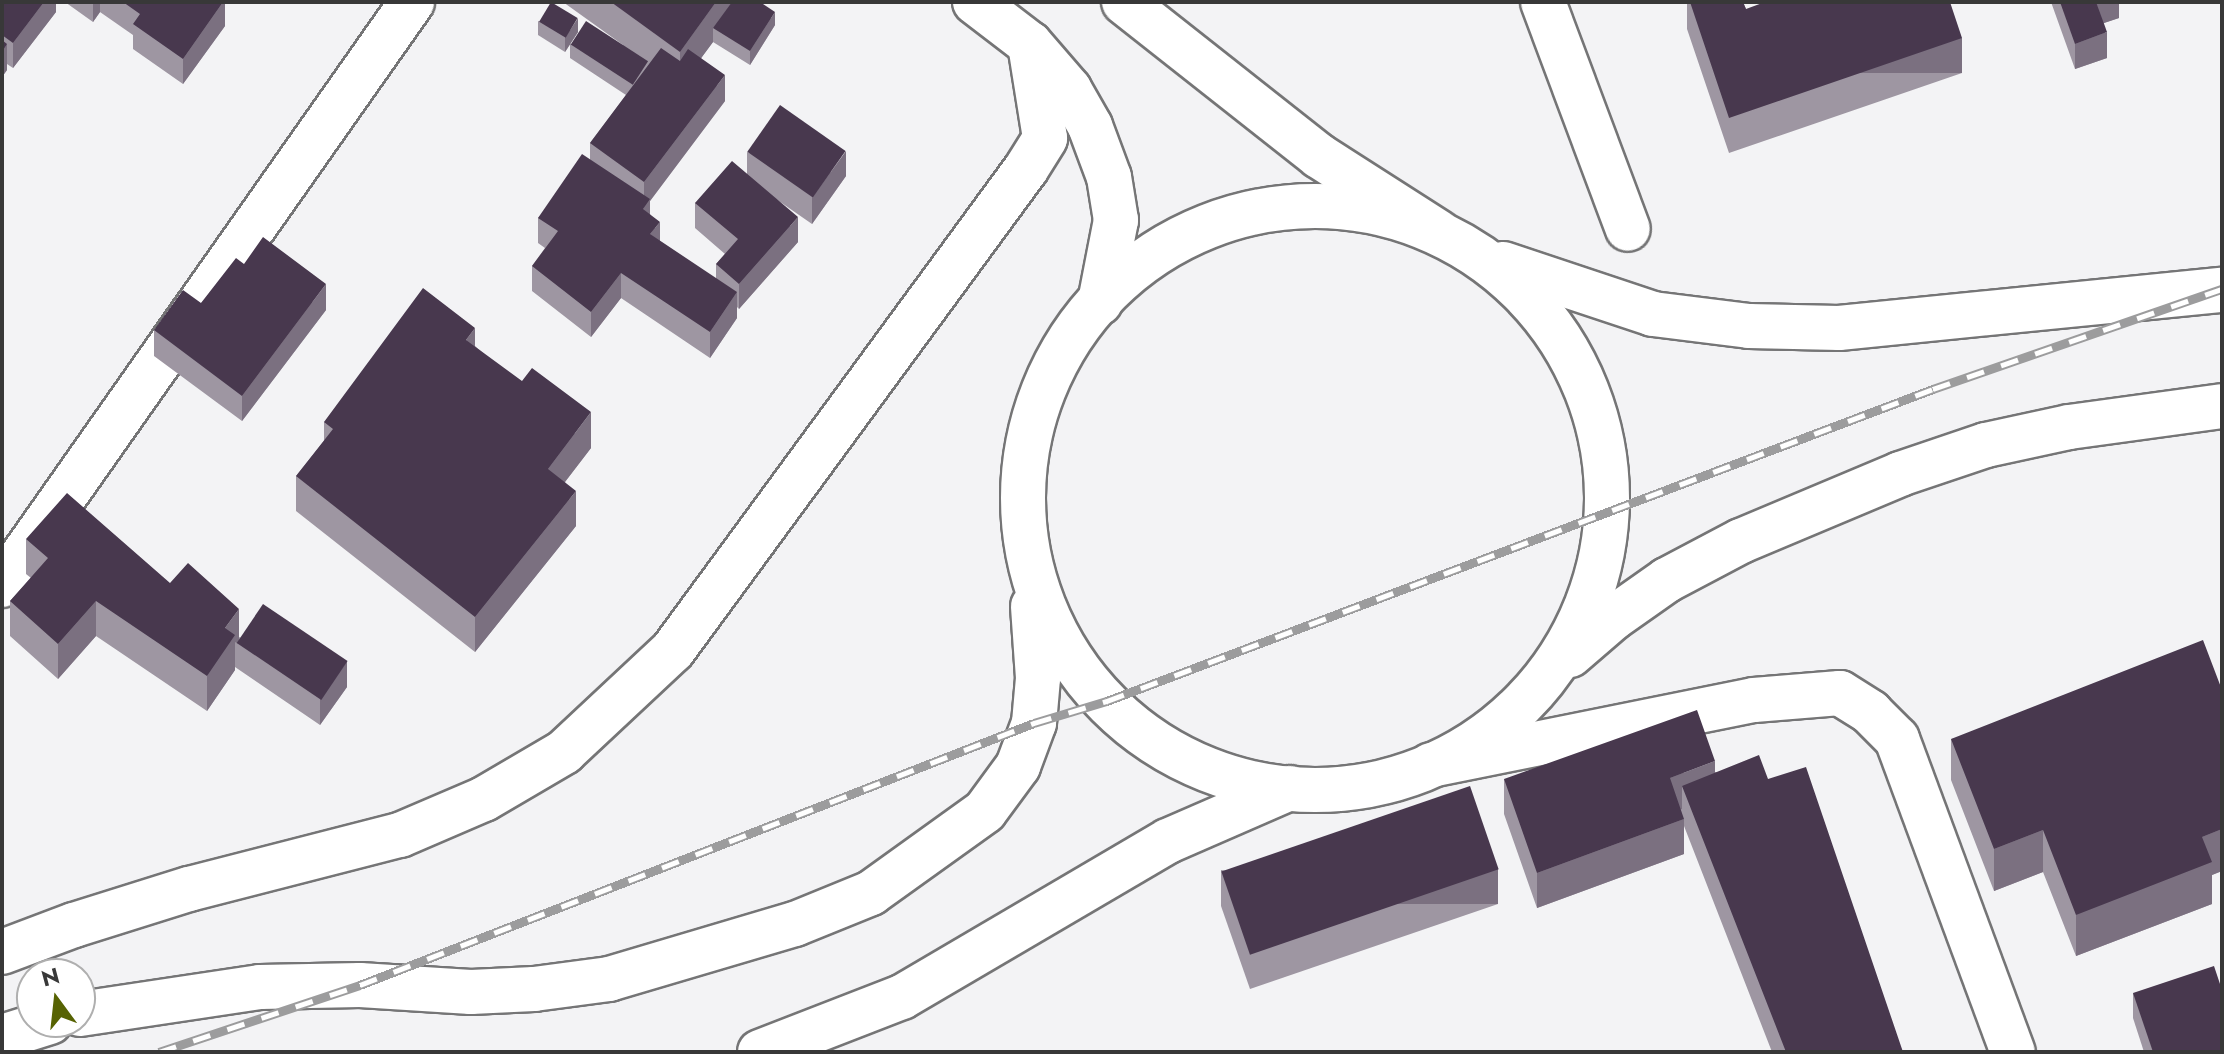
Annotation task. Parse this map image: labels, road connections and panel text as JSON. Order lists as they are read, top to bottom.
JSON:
{
  "north": "top"
}
